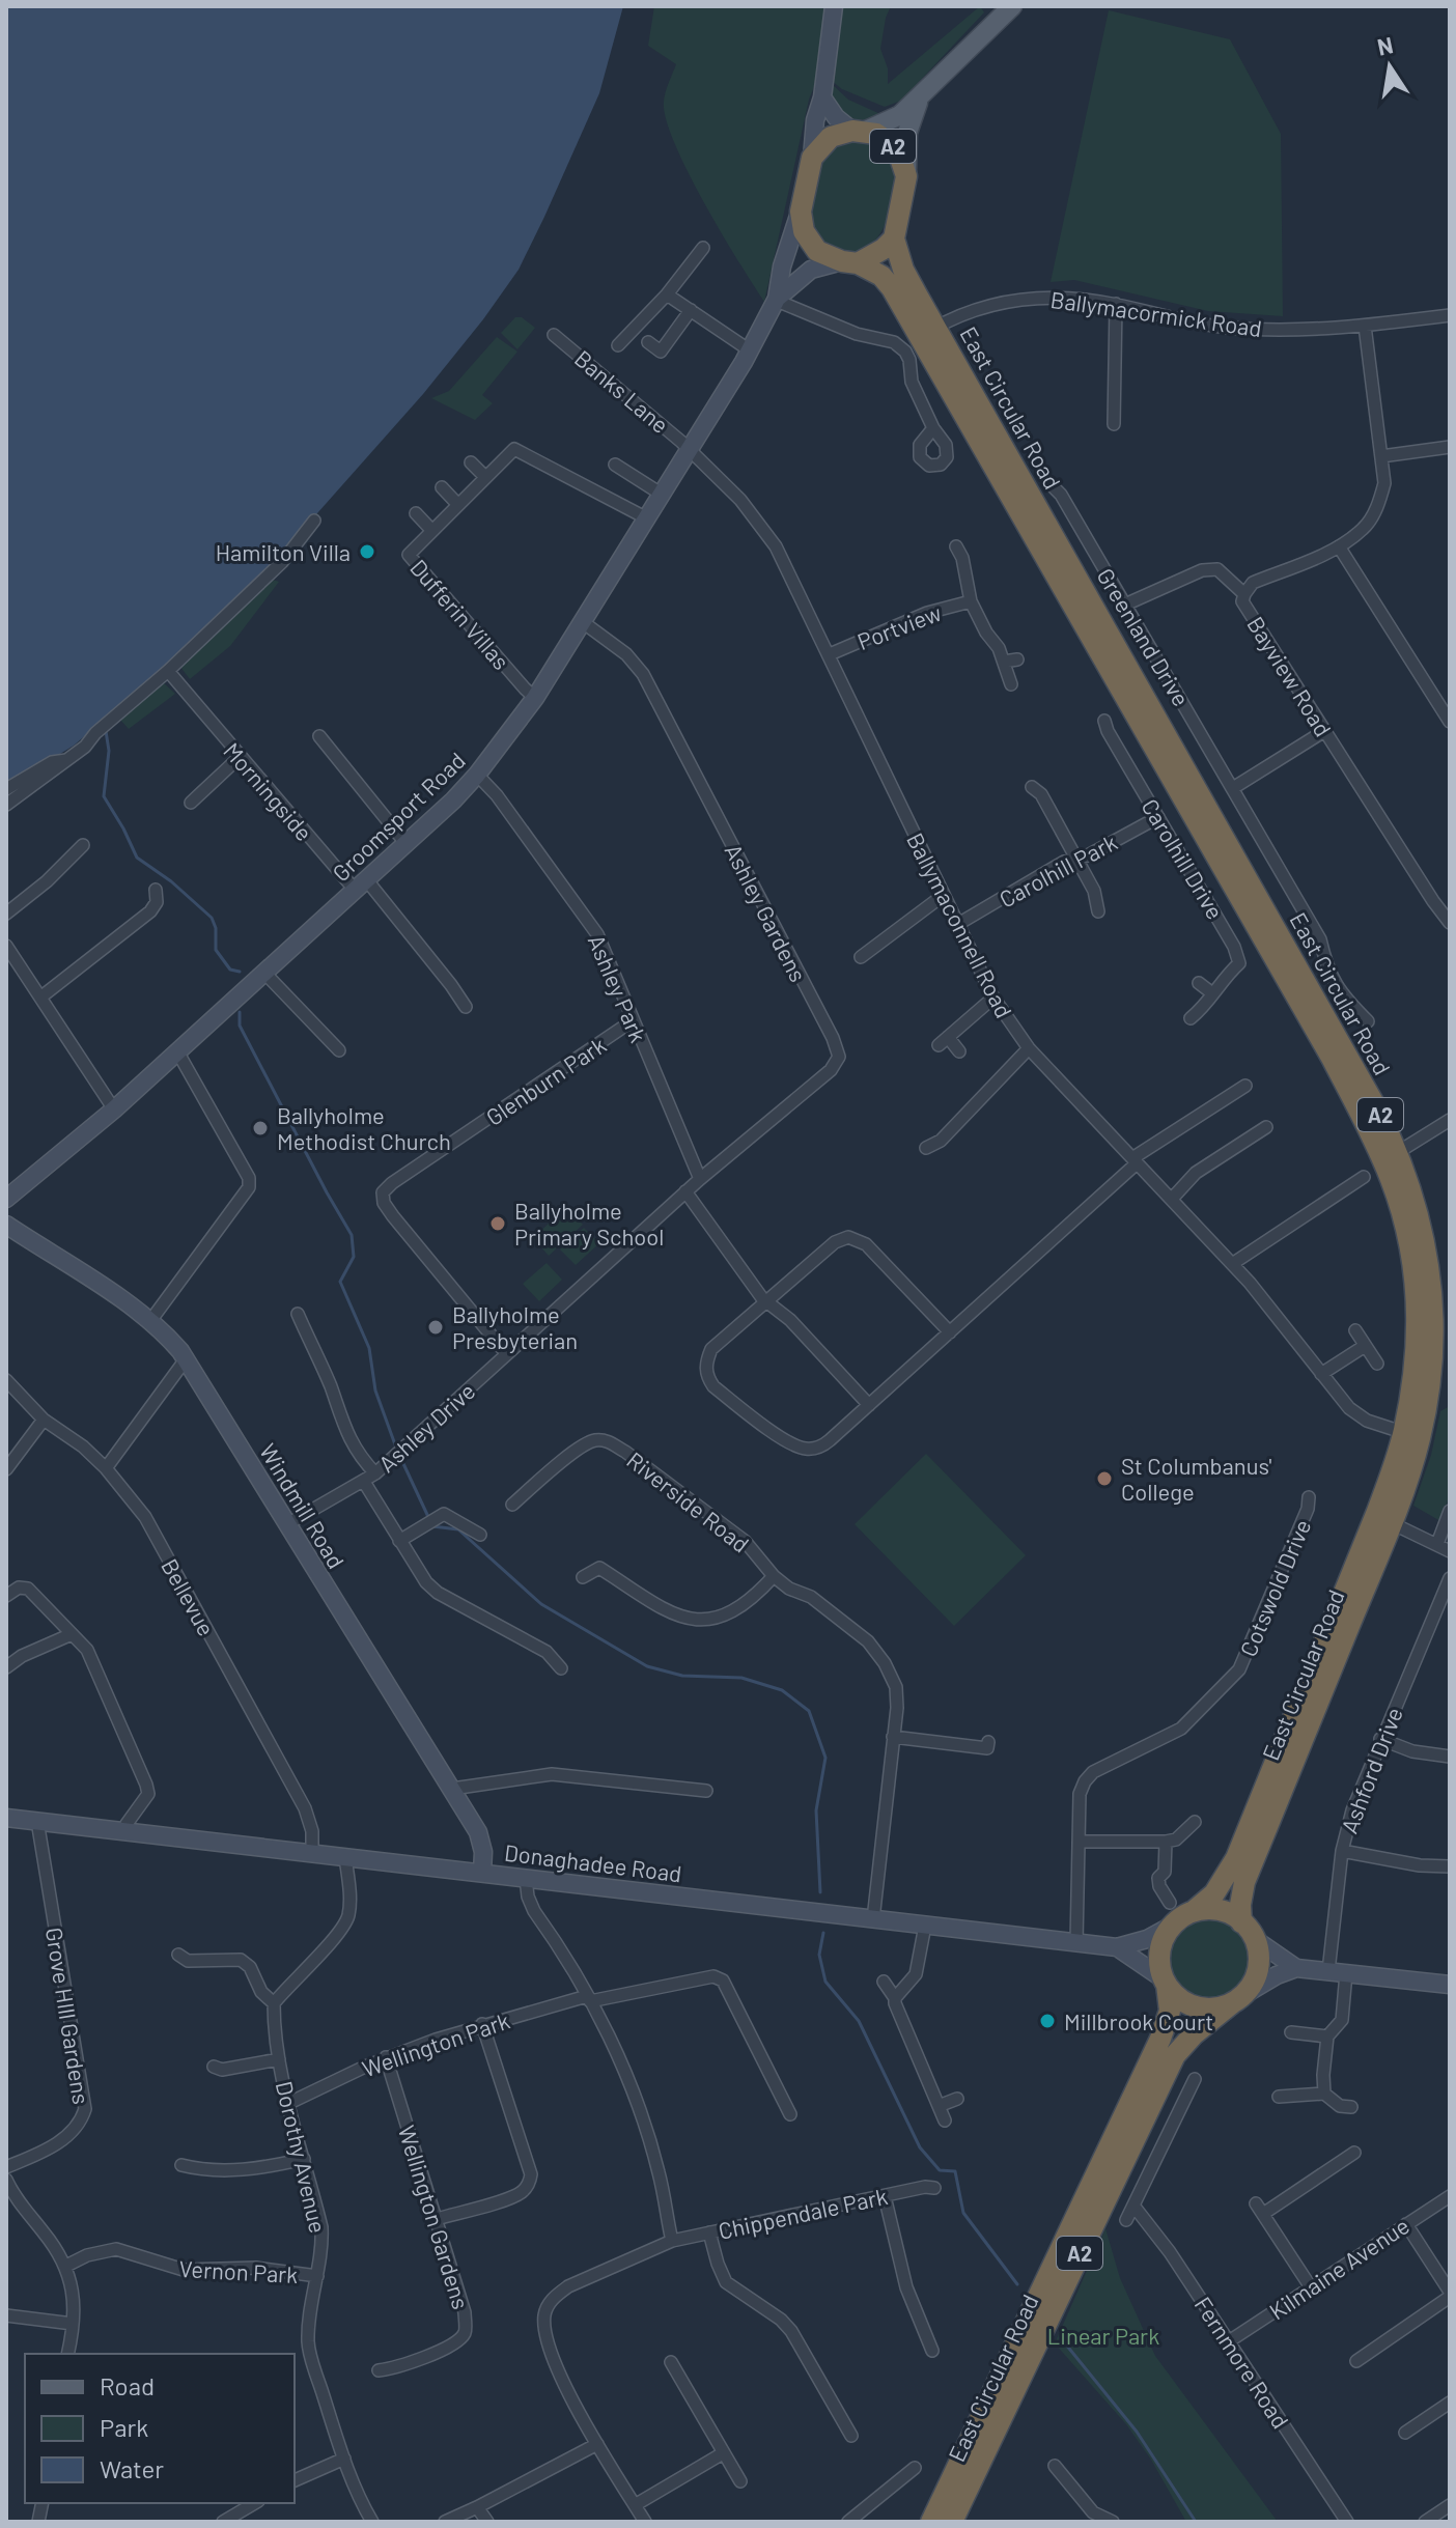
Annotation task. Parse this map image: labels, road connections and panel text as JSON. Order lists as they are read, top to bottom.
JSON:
{
  "streets": {
    "highway": ["A2", "East Circular Road"],
    "main road": ["Groomsport Road", "Windmill Road", "Donaghadee Road"],
    "street": [
      "Ballymacormick Road",
      "Banks Lane",
      "Dufferin Villas",
      "Portview",
      "Greenland Drive",
      "Bayview Road",
      "Morningside",
      "Carolhill Drive",
      "Carolhill Park",
      "Ashley Gardens",
      "Ballymaconnell Road",
      "Ashley Park",
      "Glenburn Park",
      "Ashley Drive",
      "Riverside Road",
      "Cotswold Drive",
      "Bellevue",
      "Ashford Drive",
      "Grove HIll Gardens",
      "Wellington Park",
      "Dorothy Avenue",
      "Chippendale Park",
      "Wellington Gardens",
      "Kilmaine Avenue",
      "Vernon Park",
      "Fernmore Road"
    ]
  },
  "crossings": [
    ["A2", "East Circular Road"],
    ["A2", "Donaghadee Road"],
    ["Ballymacormick Road", "East Circular Road"],
    ["Ballymacormick Road", "Bayview Road"],
    ["Banks Lane", "Groomsport Road"],
    ["Banks Lane", "Ballymaconnell Road"],
    ["East Circular Road", "Ballymaconnell Road"],
    ["East Circular Road", "Donaghadee Road"],
    ["Dufferin Villas", "Groomsport Road"],
    ["Portview", "Ballymaconnell Road"],
    ["Morningside", "Groomsport Road"],
    ["Groomsport Road", "Ashley Gardens"],
    ["Groomsport Road", "Ballymaconnell Road"],
    ["Groomsport Road", "Ashley Park"],
    ["Carolhill Drive", "Carolhill Park"],
    ["Carolhill Park", "Ballymaconnell Road"],
    ["Ashley Gardens", "Ashley Park"],
    ["Ashley Gardens", "Ashley Drive"],
    ["Ashley Park", "Glenburn Park"],
    ["Ashley Park", "Ashley Drive"],
    ["Glenburn Park", "Ashley Drive"],
    ["Ashley Drive", "Windmill Road"],
    ["Riverside Road", "Donaghadee Road"],
    ["Windmill Road", "Donaghadee Road"],
    ["Cotswold Drive", "Donaghadee Road"],
    ["Bellevue", "Donaghadee Road"],
    ["Donaghadee Road", "Grove HIll Gardens"],
    ["Wellington Park", "Dorothy Avenue"],
    ["Wellington Park", "Wellington Gardens"],
    ["Dorothy Avenue", "Vernon Park"],
    ["Kilmaine Avenue", "Fernmore Road"]
  ],
  "parks": ["Linear Park"],
  "places": [
    "Hamilton Villa",
    "Ballyholme Methodist Church",
    "Ballyholme Primary School",
    "Ballyholme Presbyterian",
    "St Columbanus' College",
    "Millbrook Court"
  ],
  "legend": ["Road", "Park", "Water"],
  "north": "top"
}
